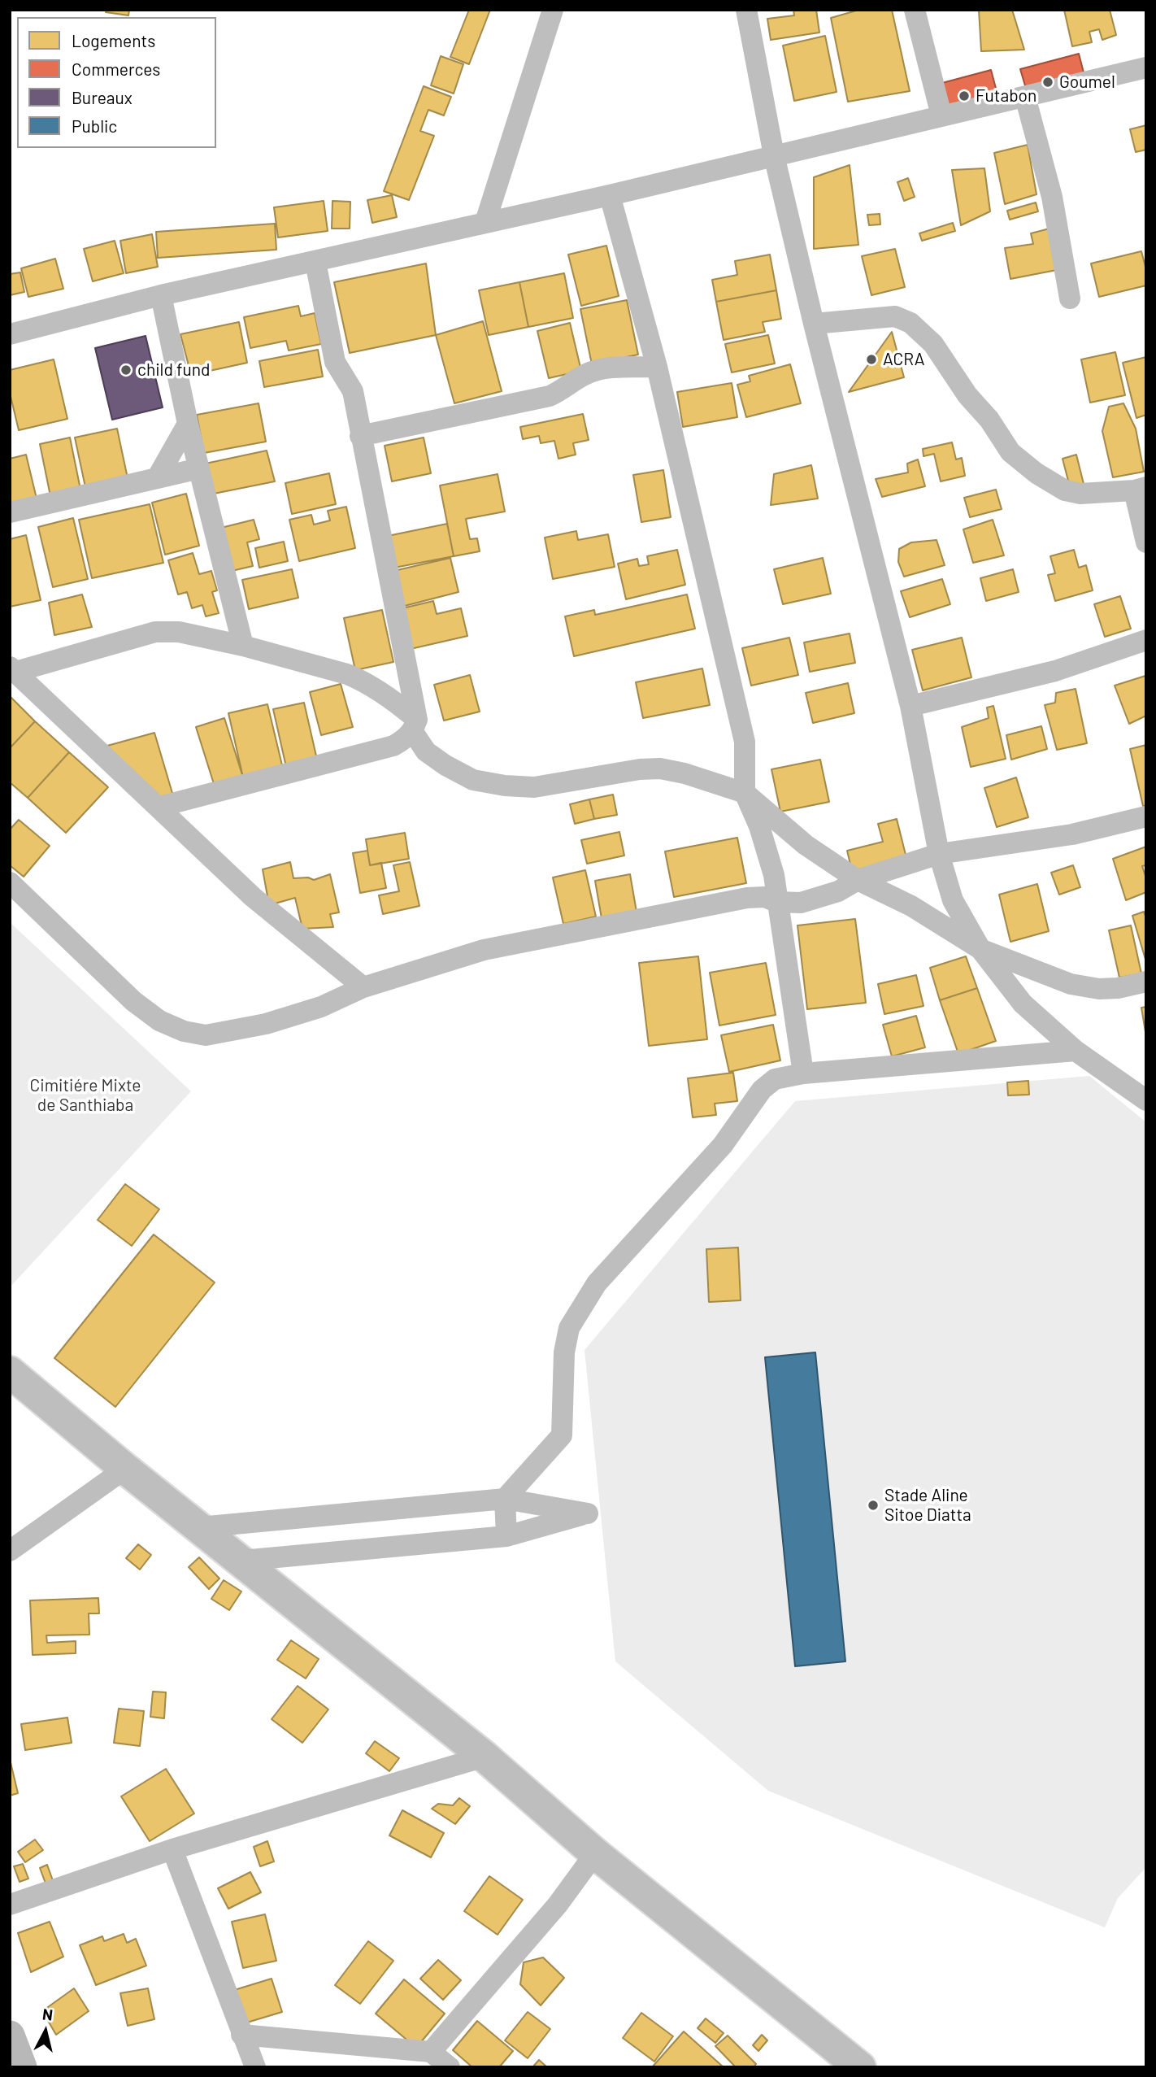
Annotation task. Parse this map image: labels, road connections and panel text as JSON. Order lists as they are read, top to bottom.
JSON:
{
  "parks": ["Cimitiére Mixte de Santhiaba"],
  "places": [
    "Goumel",
    "Futabon",
    "ACRA",
    "child fund",
    "Stade Aline Sitoe Diatta"
  ],
  "legend": [
    "Logements",
    "Commerces",
    "Bureaux",
    "Public"
  ],
  "north": "top"
}
